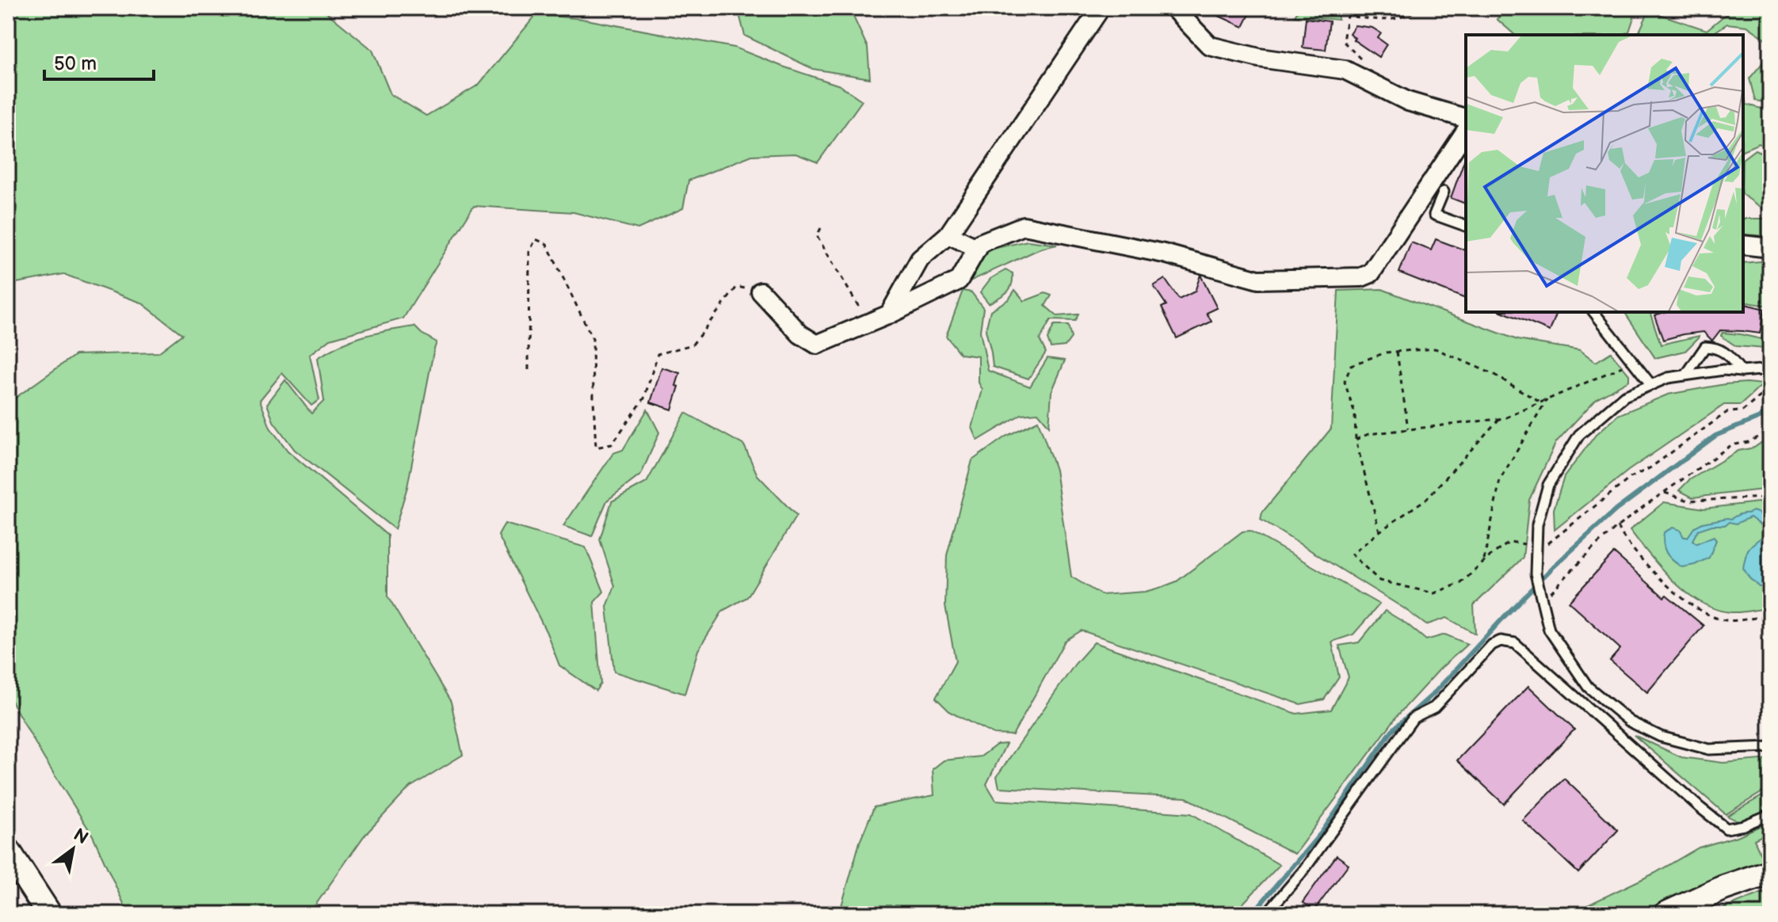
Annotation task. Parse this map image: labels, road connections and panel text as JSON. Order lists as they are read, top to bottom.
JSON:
{
  "scale_bar": "50 m",
  "north": "top right"
}
